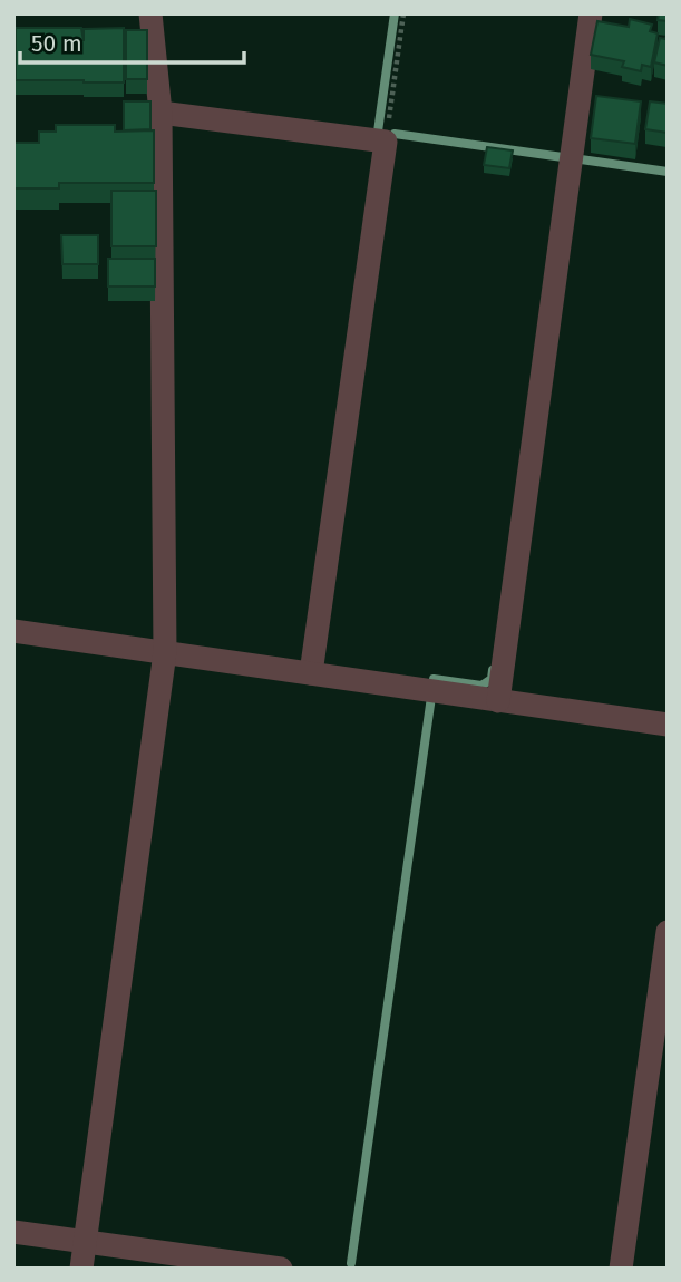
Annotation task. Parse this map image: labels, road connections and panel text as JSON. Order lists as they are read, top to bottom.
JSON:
{
  "scale_bar": "50 m"
}
